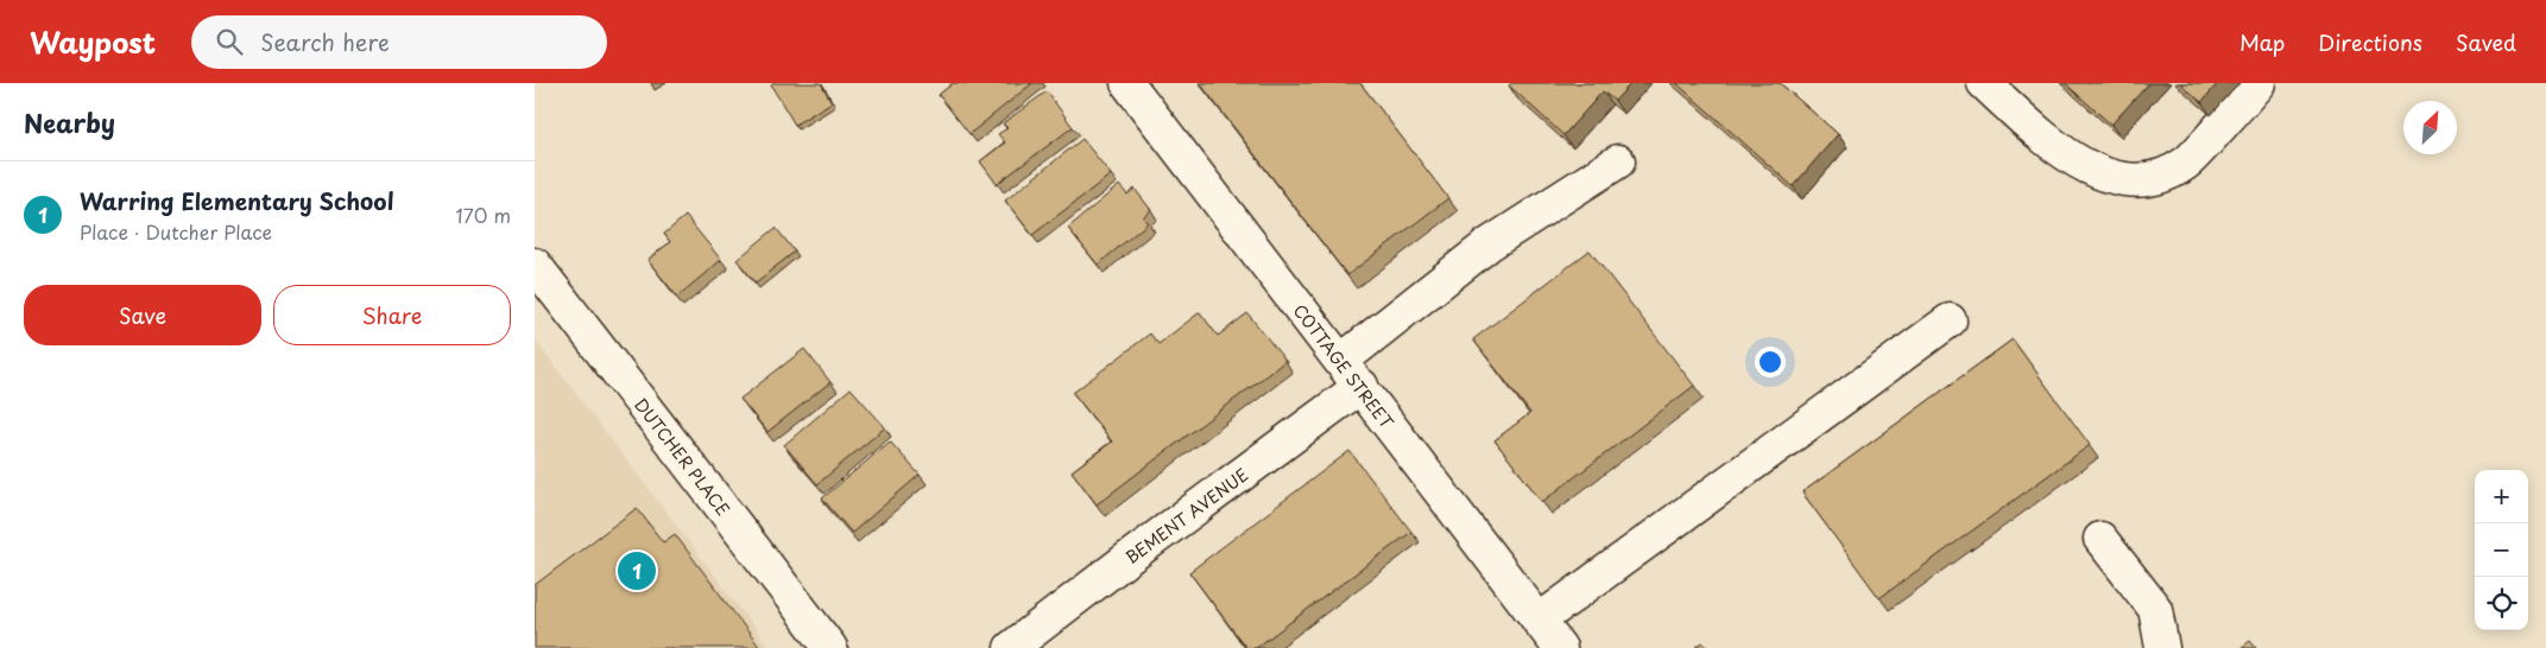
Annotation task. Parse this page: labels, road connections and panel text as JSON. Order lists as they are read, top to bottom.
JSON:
{
  "streets": {
    "street": ["COTTAGE STREET", "DUTCHER PLACE", "BEMENT AVENUE"]
  },
  "crossings": [
    ["COTTAGE STREET", "BEMENT AVENUE"]
  ],
  "north": "top right",
  "page": {
    "header": "Waypost",
    "search": "Search here",
    "nav": ["Map", "Directions", "Saved"],
    "heading": "Nearby",
    "list": [
      {
        "mark": "1",
        "name": "Warring Elementary School",
        "note": "Place · Dutcher Place",
        "value": "170 m"
      }
    ],
    "buttons": ["Save", "Share"],
    "map_buttons": ["+", "−"],
    "pins": "1"
  }
}
